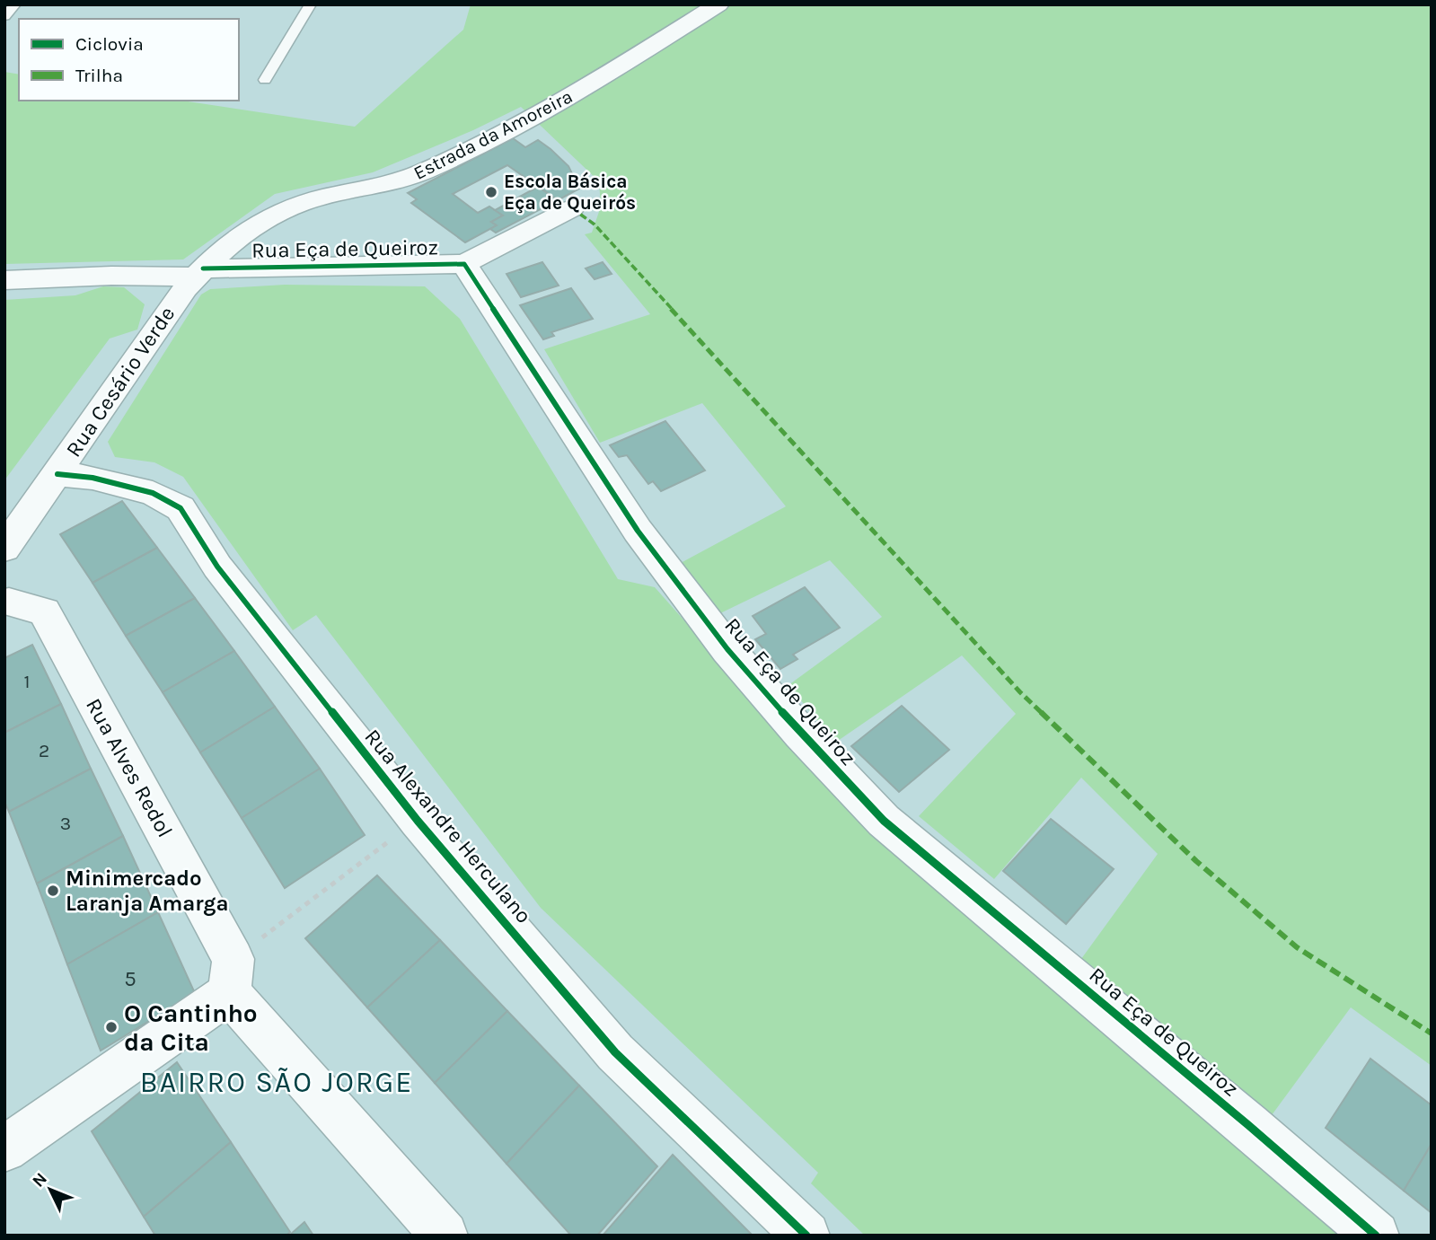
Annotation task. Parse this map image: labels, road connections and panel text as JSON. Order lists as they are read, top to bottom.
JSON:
{
  "streets": {
    "street": [
      "Estrada da Amoreira",
      "Rua Eça de Queiroz",
      "Rua Cesário Verde",
      "Rua Alves Redol",
      "Rua Alexandre Herculano"
    ]
  },
  "crossings": [
    ["Estrada da Amoreira", "Rua Eça de Queiroz"],
    ["Estrada da Amoreira", "Rua Cesário Verde"],
    ["Rua Eça de Queiroz", "Rua Cesário Verde"],
    ["Rua Cesário Verde", "Rua Alexandre Herculano"]
  ],
  "districts": ["BAIRRO SÃO JORGE"],
  "places": ["Escola Básica Eça de Queirós", "Minimercado Laranja Amarga", "O Cantinho da Cita"],
  "house_numbers": [
    "1",
    "2",
    "3",
    "5"
  ],
  "legend": ["Ciclovia", "Trilha"],
  "north": "top left"
}
